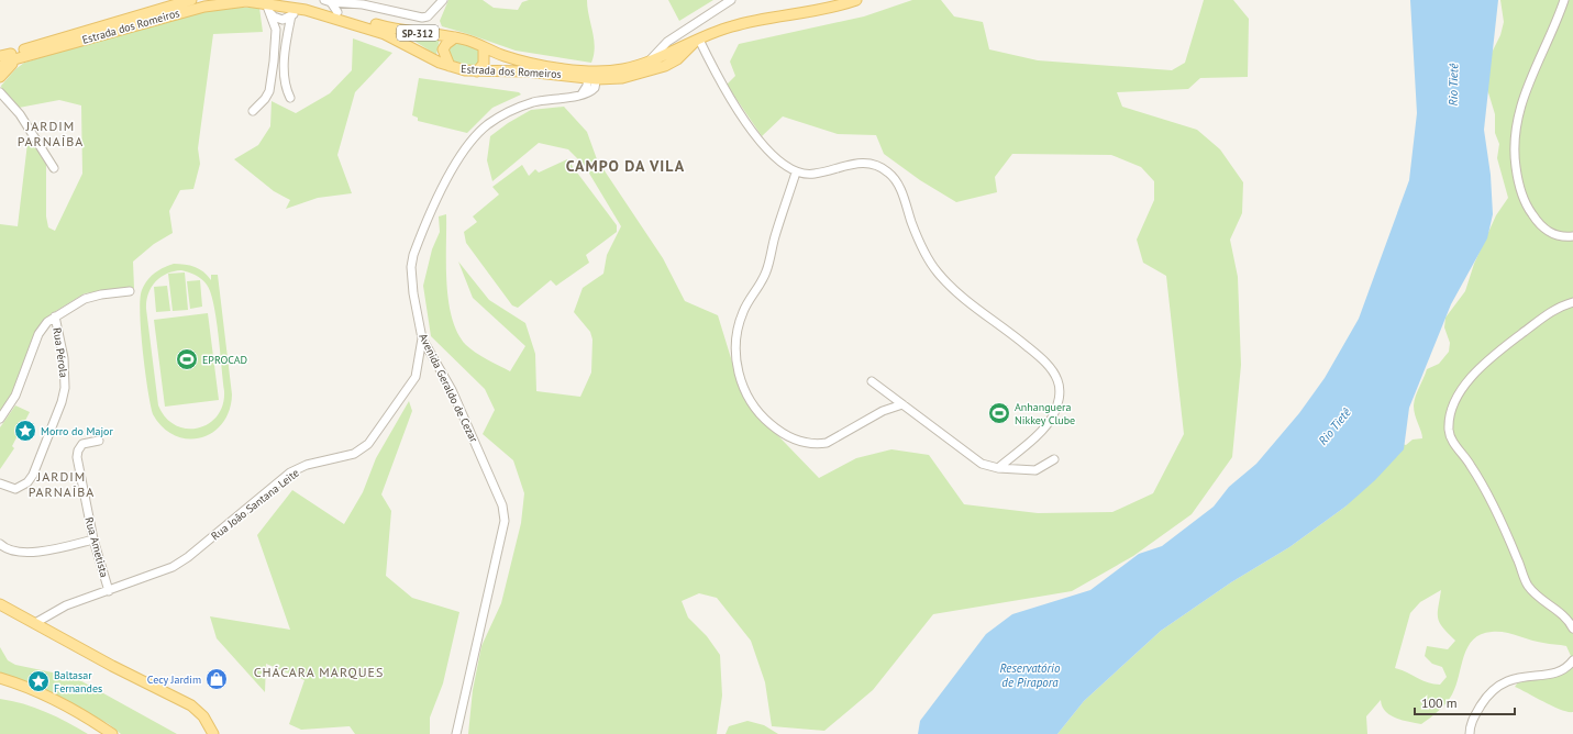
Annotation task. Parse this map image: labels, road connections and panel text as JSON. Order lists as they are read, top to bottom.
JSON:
{
  "streets": {
    "main road": ["Estrada dos Romeiros", "SP-312"],
    "street": [
      "Rua Pérola",
      "Avenida Geraldo de Cezar",
      "Rua João Santana Leite",
      "Rua Ametista"
    ]
  },
  "crossings": [
    ["Estrada dos Romeiros", "Avenida Geraldo de Cezar"],
    ["Avenida Geraldo de Cezar", "Rua João Santana Leite"],
    ["Rua João Santana Leite", "Rua Ametista"]
  ],
  "districts": [
    "JARDIM PARNAÍBA",
    "CAMPO DA VILA",
    "JARDIM PARNAÍBA",
    "CHÁCARA MARQUES"
  ],
  "water": ["Rio Tietê", "Reservatório de Pirapora"],
  "places": {
    "sports": ["EPROCAD", "Anhanguera Nikkey Clube"],
    "place": ["Morro do Major", "Baltasar Fernandes"],
    "shop": ["Cecy Jardim"]
  },
  "scale_bar": "100 m"
}
